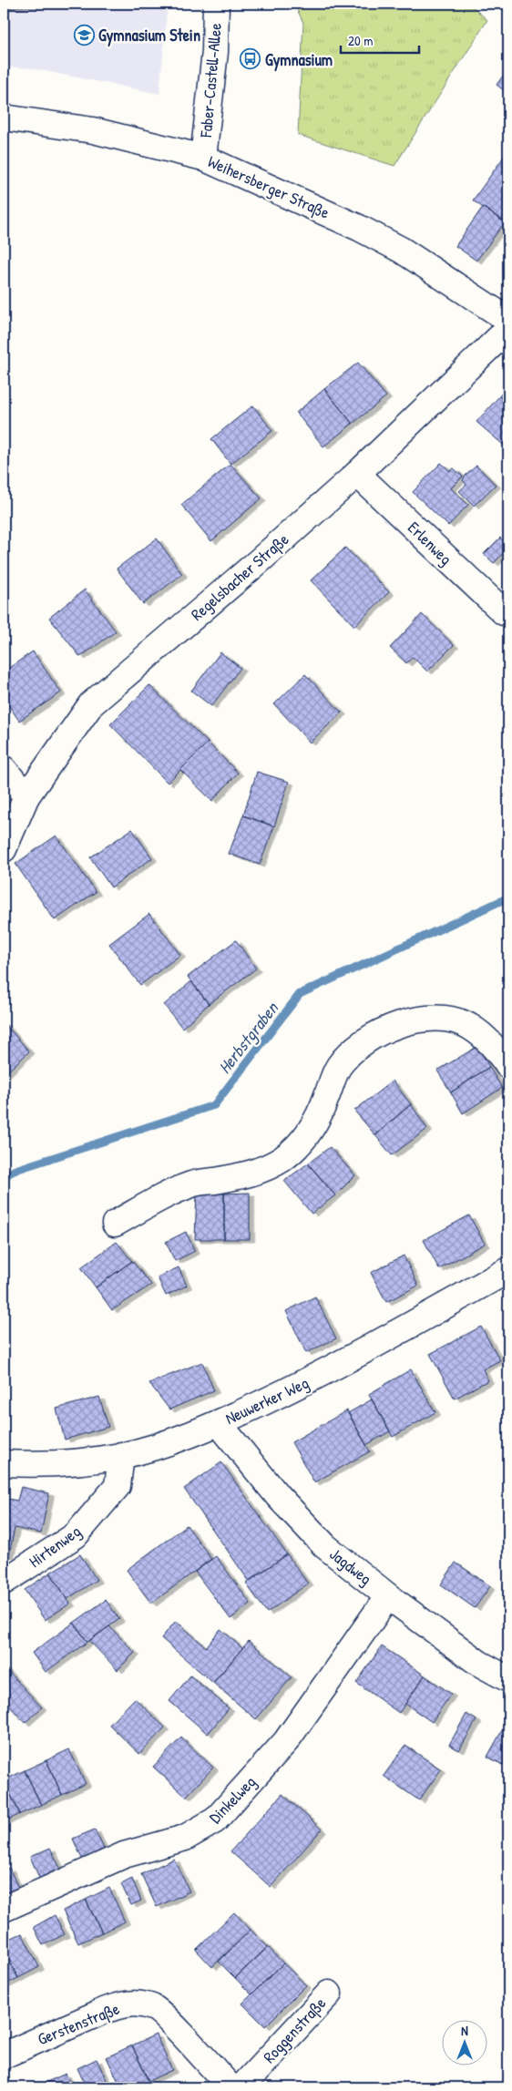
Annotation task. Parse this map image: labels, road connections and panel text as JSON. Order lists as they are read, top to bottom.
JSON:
{
  "streets": {
    "street": [
      "Faber-Castell-Allee",
      "Weihersberger Straße",
      "Erlenweg",
      "Regelsbacher Straße",
      "Neuwerker Weg",
      "Hirtenweg",
      "Jagdweg",
      "Dinkelweg",
      "Gerstenstraße",
      "Roggenstraße"
    ]
  },
  "crossings": [
    ["Faber-Castell-Allee", "Weihersberger Straße"],
    ["Erlenweg", "Regelsbacher Straße"],
    ["Neuwerker Weg", "Hirtenweg"],
    ["Neuwerker Weg", "Jagdweg"],
    ["Jagdweg", "Dinkelweg"]
  ],
  "water": ["Herbstgraben"],
  "places": {
    "school or university": ["Gymnasium Stein"],
    "bus stop": ["Gymnasium"]
  },
  "scale_bar": "20 m",
  "north": "top"
}
